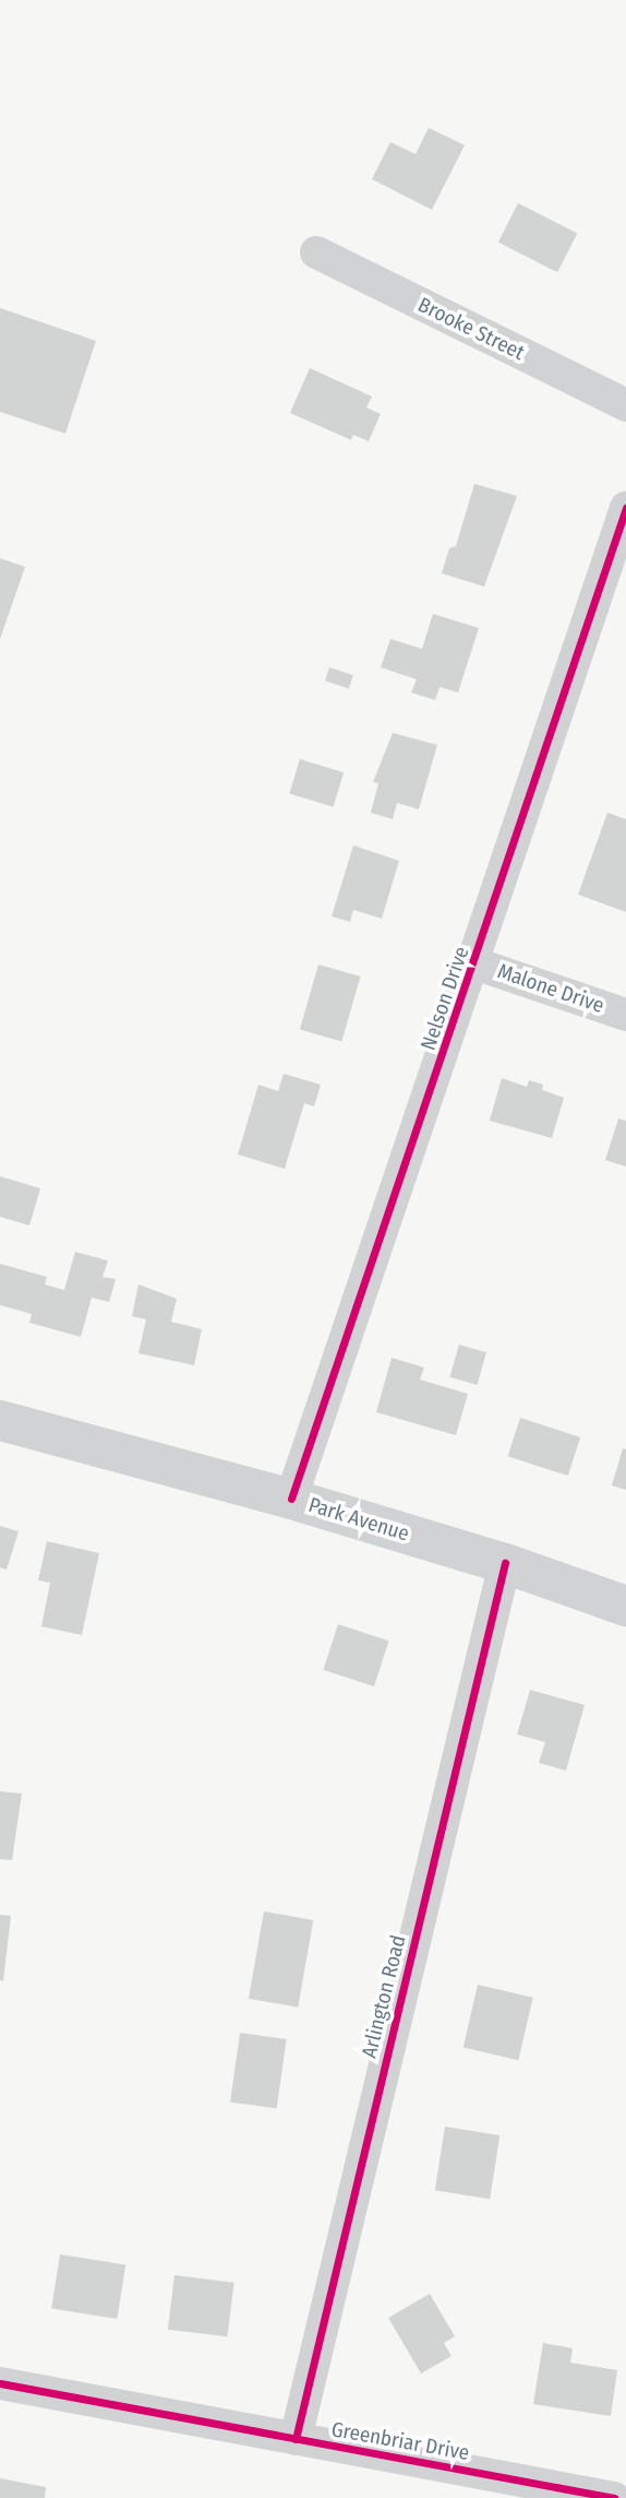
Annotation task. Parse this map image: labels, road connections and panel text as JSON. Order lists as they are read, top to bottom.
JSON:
{
  "streets": {
    "street": [
      "Brooke Street",
      "Malone Drive",
      "Nelson Drive",
      "Park Avenue",
      "Arlington Road",
      "Greenbriar Drive"
    ]
  },
  "crossings": [
    ["Malone Drive", "Nelson Drive"],
    ["Nelson Drive", "Park Avenue"],
    ["Park Avenue", "Arlington Road"],
    ["Arlington Road", "Greenbriar Drive"]
  ]
}
